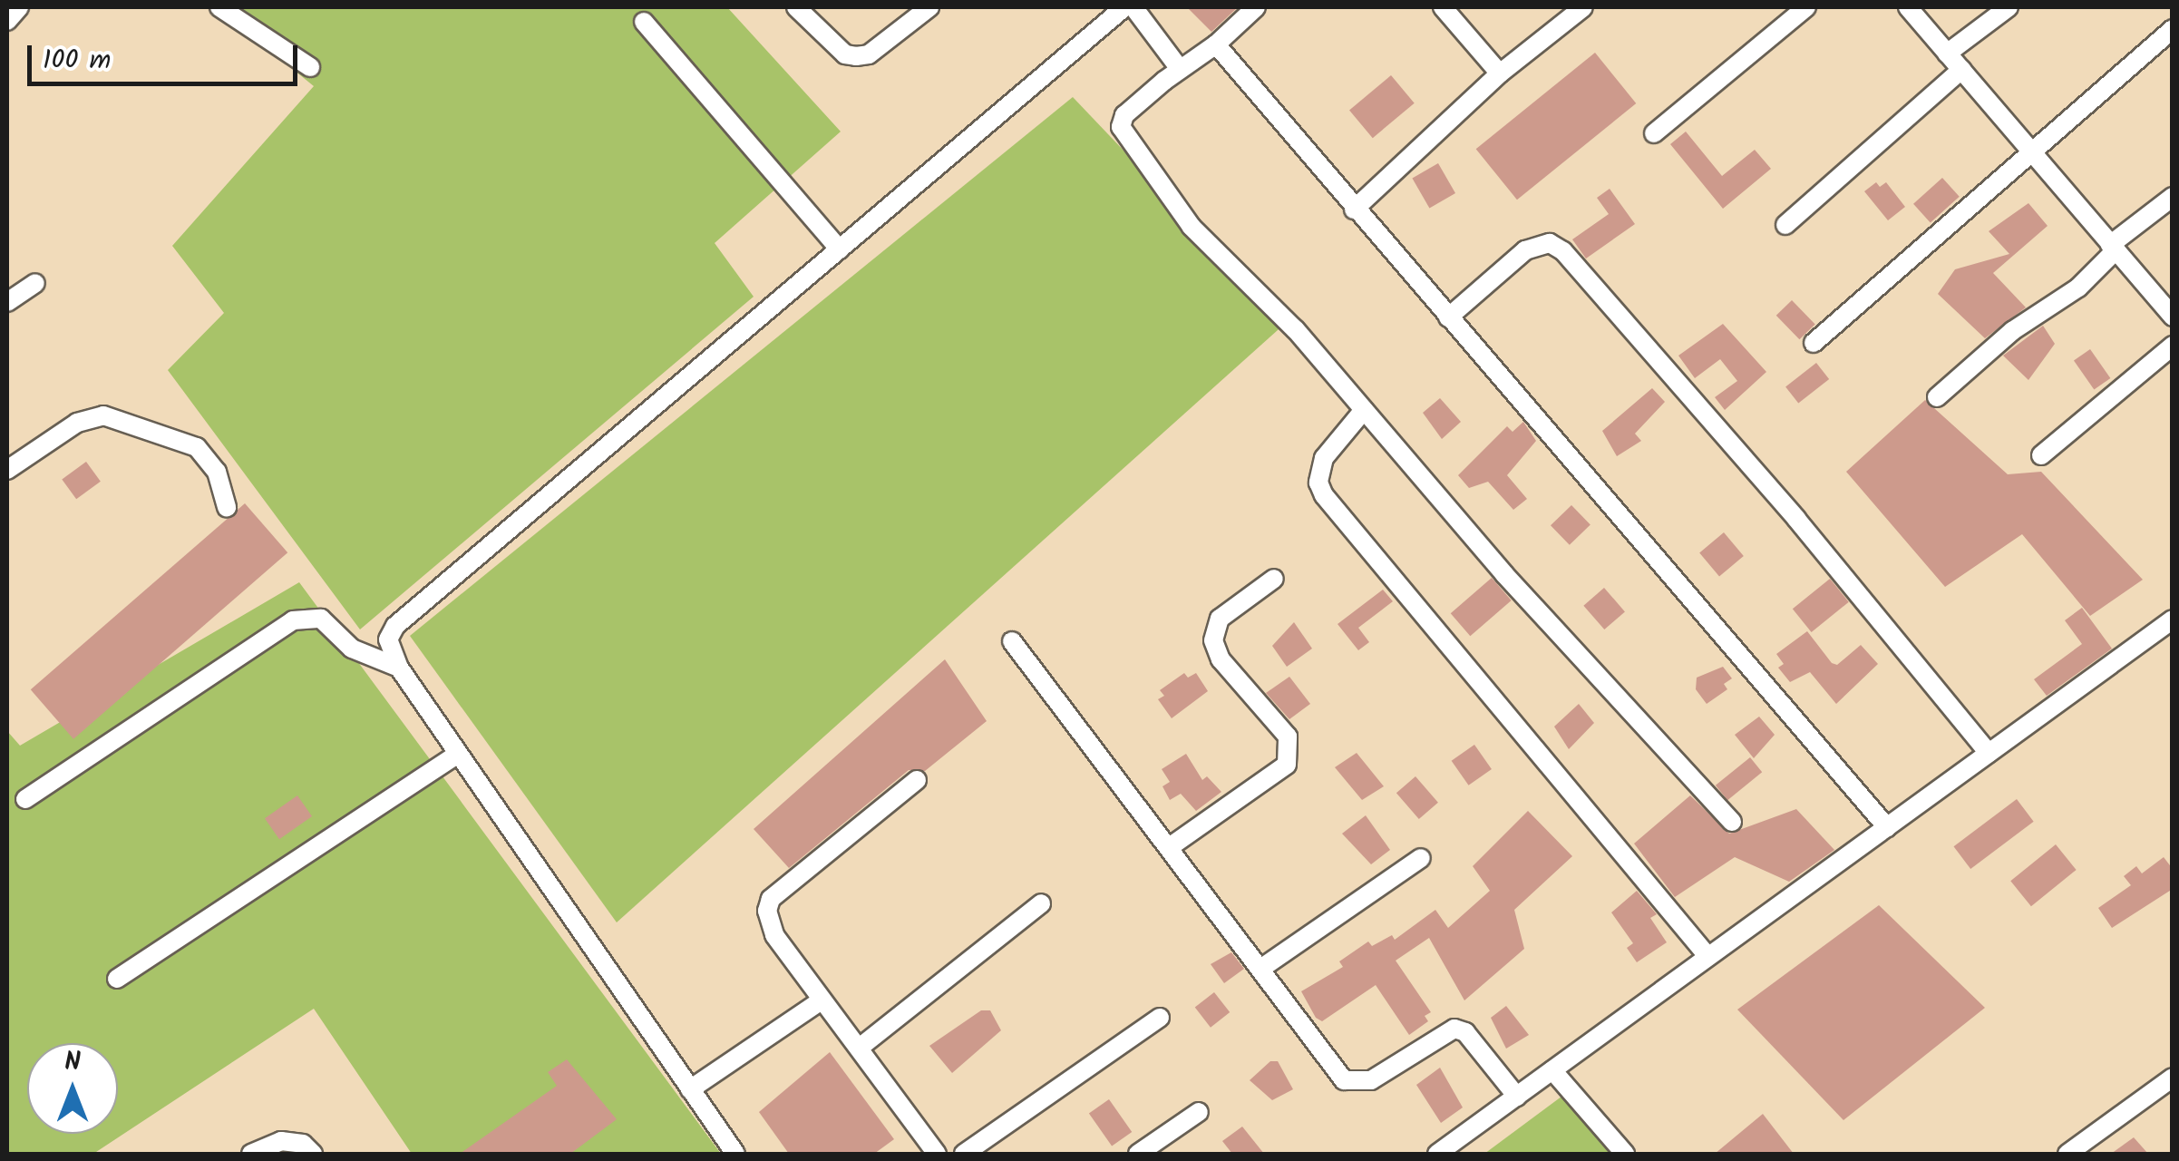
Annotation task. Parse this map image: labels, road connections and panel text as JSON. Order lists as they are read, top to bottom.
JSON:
{
  "scale_bar": "100 m",
  "north": "top"
}
